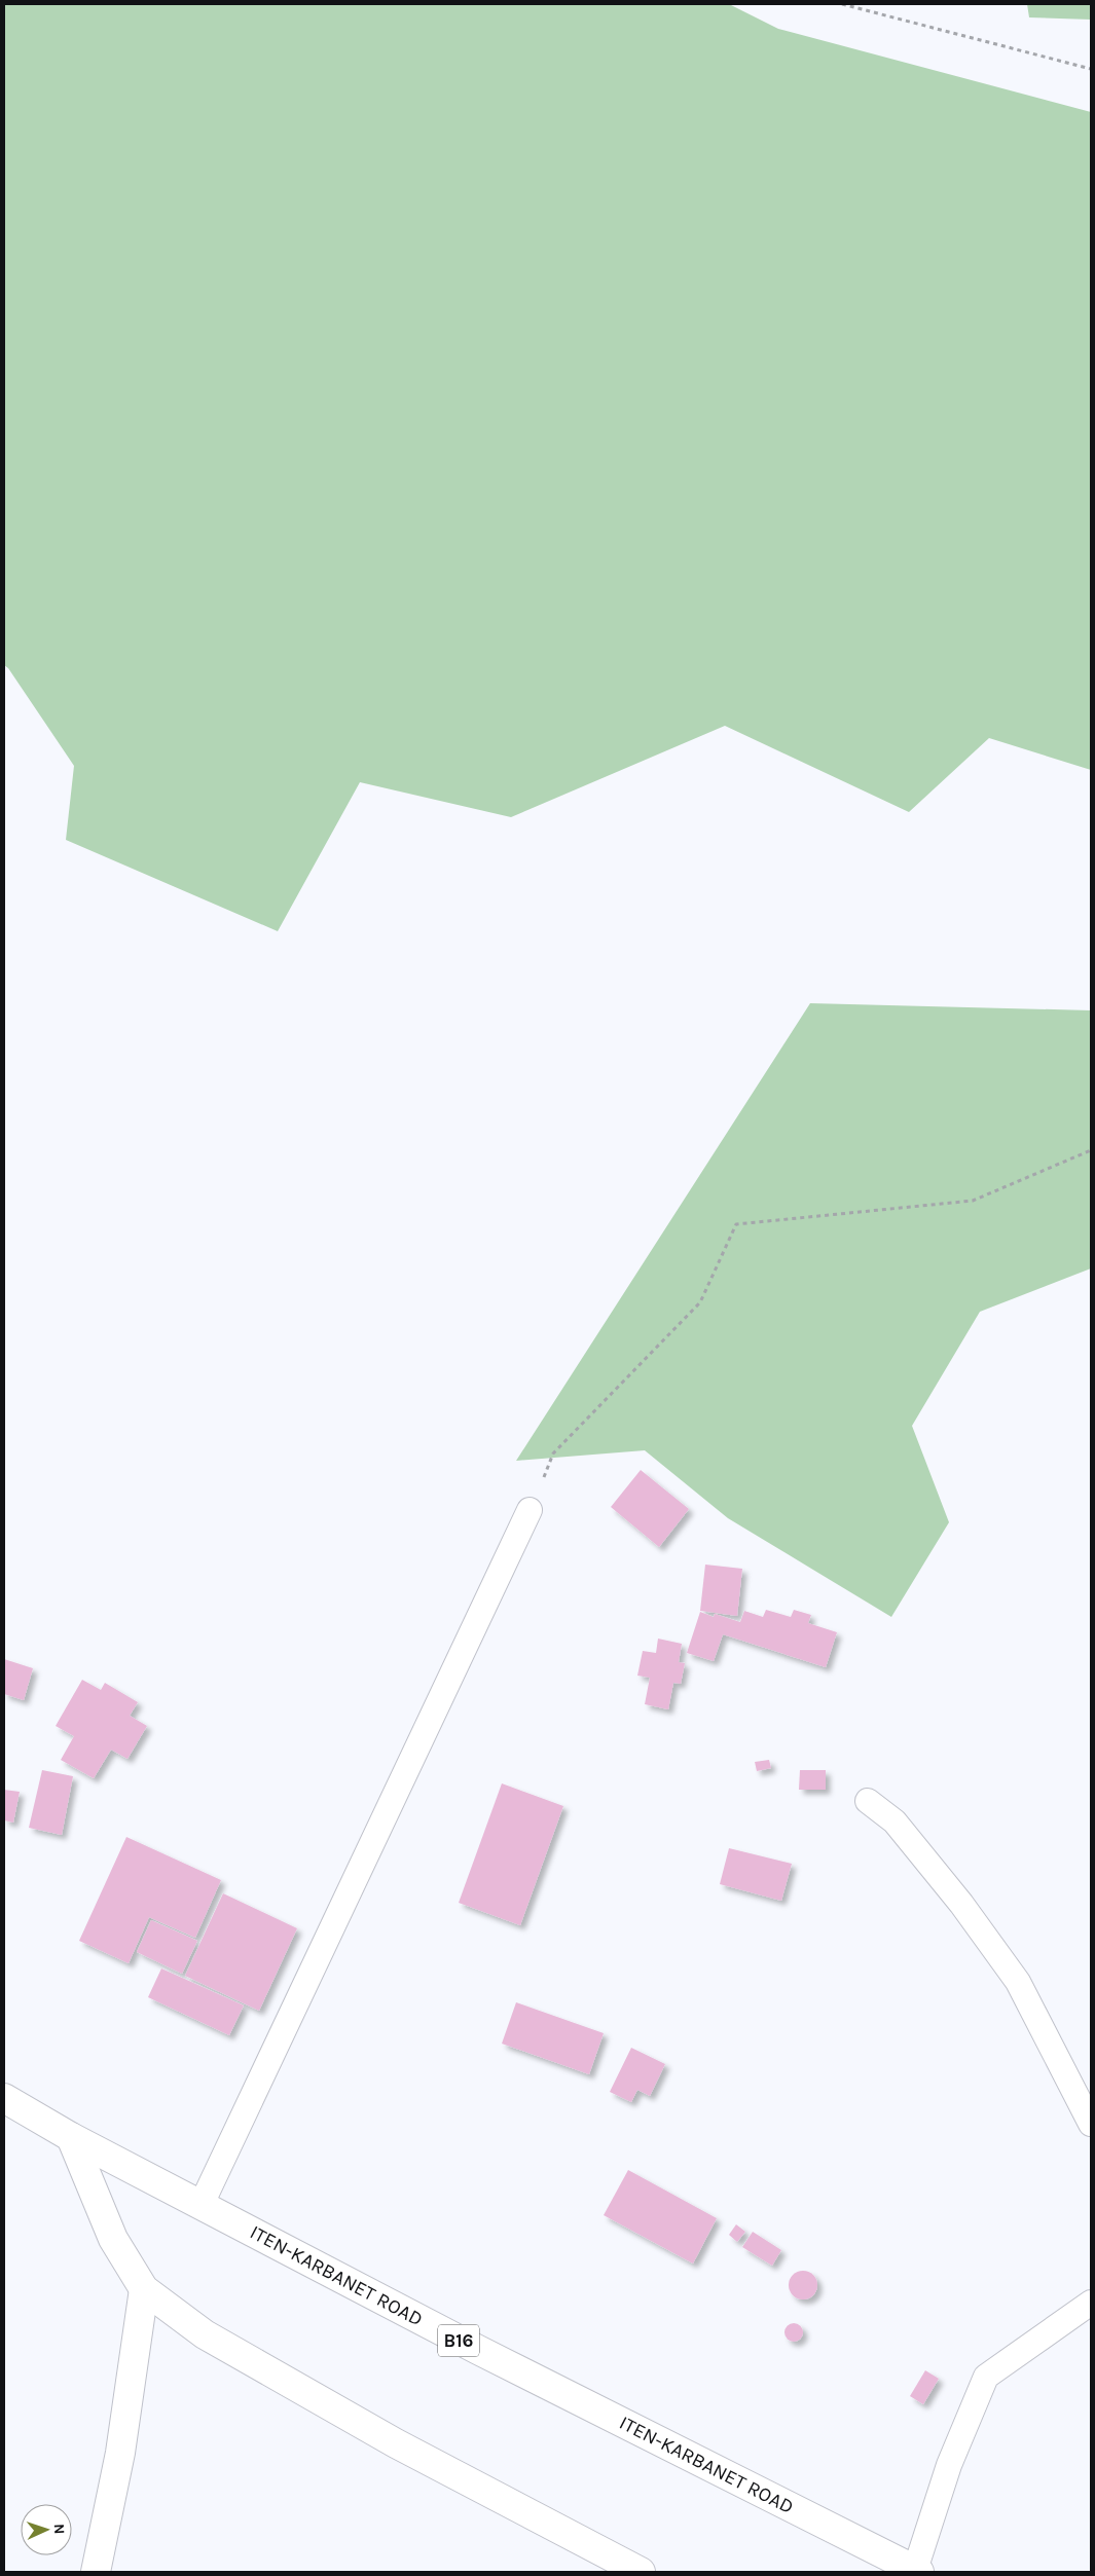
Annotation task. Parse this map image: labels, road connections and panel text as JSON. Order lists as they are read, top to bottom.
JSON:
{
  "streets": {
    "main road": ["ITEN-KARBANET ROAD", "B16"]
  },
  "north": "right"
}
